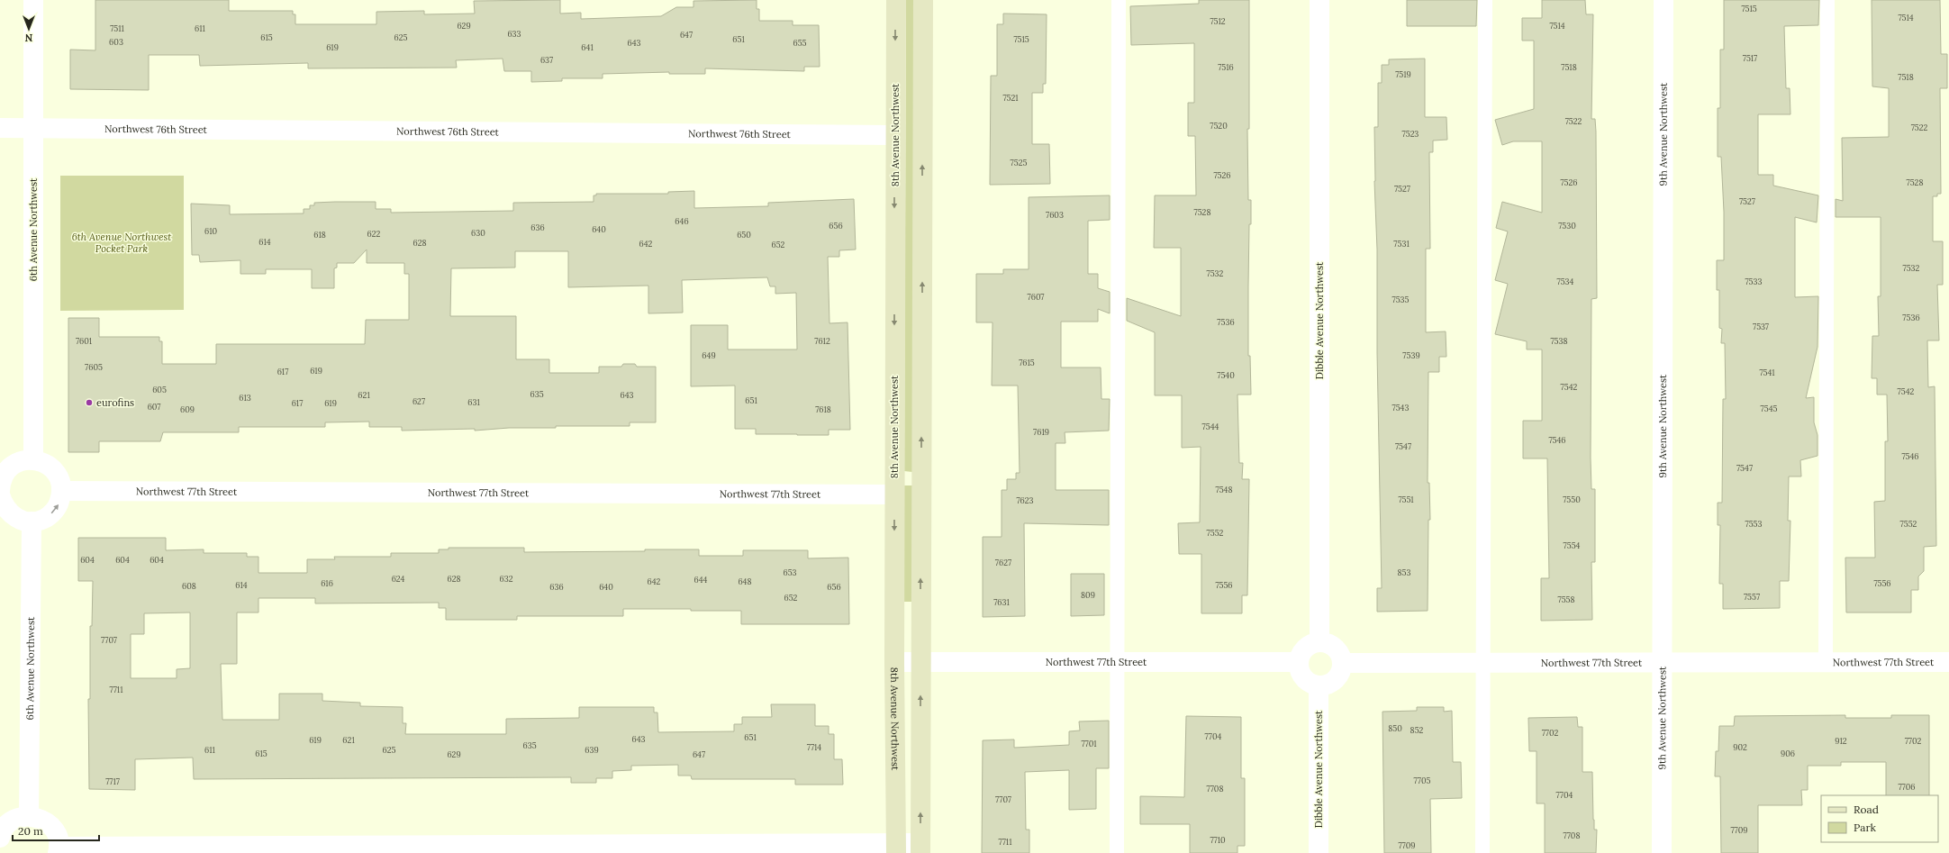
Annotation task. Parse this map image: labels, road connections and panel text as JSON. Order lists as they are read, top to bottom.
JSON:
{
  "streets": {
    "main road": ["8th Avenue Northwest"],
    "street": [
      "Northwest 76th Street",
      "9th Avenue Northwest",
      "6th Avenue Northwest",
      "Dibble Avenue Northwest",
      "Northwest 77th Street"
    ]
  },
  "crossings": [
    ["Northwest 76th Street", "8th Avenue Northwest"],
    ["Northwest 76th Street", "6th Avenue Northwest"],
    ["8th Avenue Northwest", "Northwest 77th Street"],
    ["9th Avenue Northwest", "Northwest 77th Street"],
    ["Dibble Avenue Northwest", "Northwest 77th Street"]
  ],
  "parks": ["6th Avenue Northwest Pocket Park"],
  "places": ["eurofins"],
  "house_numbers": [
    "7515",
    "7514",
    "7512",
    "629",
    "7514",
    "7511",
    "611",
    "633",
    "647",
    "615",
    "625",
    "651",
    "7515",
    "603",
    "643",
    "655",
    "619",
    "641",
    "7517",
    "637",
    "7516",
    "7518",
    "7519",
    "7518",
    "7521",
    "7522",
    "7520",
    "7522",
    "7523",
    "7525",
    "7526",
    "7526",
    "7528",
    "7527",
    "7527",
    "7528",
    "7603",
    "646",
    "656",
    "7530",
    "636",
    "640",
    "610",
    "630",
    "622",
    "618",
    "650",
    "614",
    "628",
    "642",
    "7531",
    "652",
    "7532",
    "7532",
    "7534",
    "7533",
    "7607",
    "7535",
    "7536",
    "7536",
    "7537",
    "7601",
    "7612",
    "7538",
    "649",
    "7539",
    "7615",
    "7605",
    "619",
    "617",
    "7541",
    "7540",
    "7542",
    "605",
    "7542",
    "635",
    "621",
    "643",
    "613",
    "651",
    "627",
    "631",
    "617",
    "619",
    "607",
    "7543",
    "7545",
    "609",
    "7618",
    "7544",
    "7619",
    "7546",
    "7547",
    "7546",
    "7547",
    "7548",
    "7551",
    "7550",
    "7623",
    "7553",
    "7552",
    "7552",
    "7554",
    "604",
    "604",
    "604",
    "7627",
    "653",
    "853",
    "624",
    "628",
    "632",
    "644",
    "642",
    "648",
    "616",
    "7556",
    "614",
    "7556",
    "608",
    "636",
    "640",
    "656",
    "809",
    "7557",
    "652",
    "7558",
    "7631",
    "7707",
    "7711",
    "850",
    "852",
    "7702",
    "7704",
    "651",
    "643",
    "619",
    "621",
    "912",
    "7702",
    "7701",
    "635",
    "7714",
    "902",
    "611",
    "625",
    "639",
    "615",
    "906",
    "629",
    "647",
    "7705",
    "7717",
    "7706",
    "7708",
    "7704",
    "7707",
    "7709",
    "7708",
    "7710",
    "7711",
    "7709"
  ],
  "legend": ["Road", "Park"],
  "scale_bar": "20 m",
  "north": "bottom"
}
